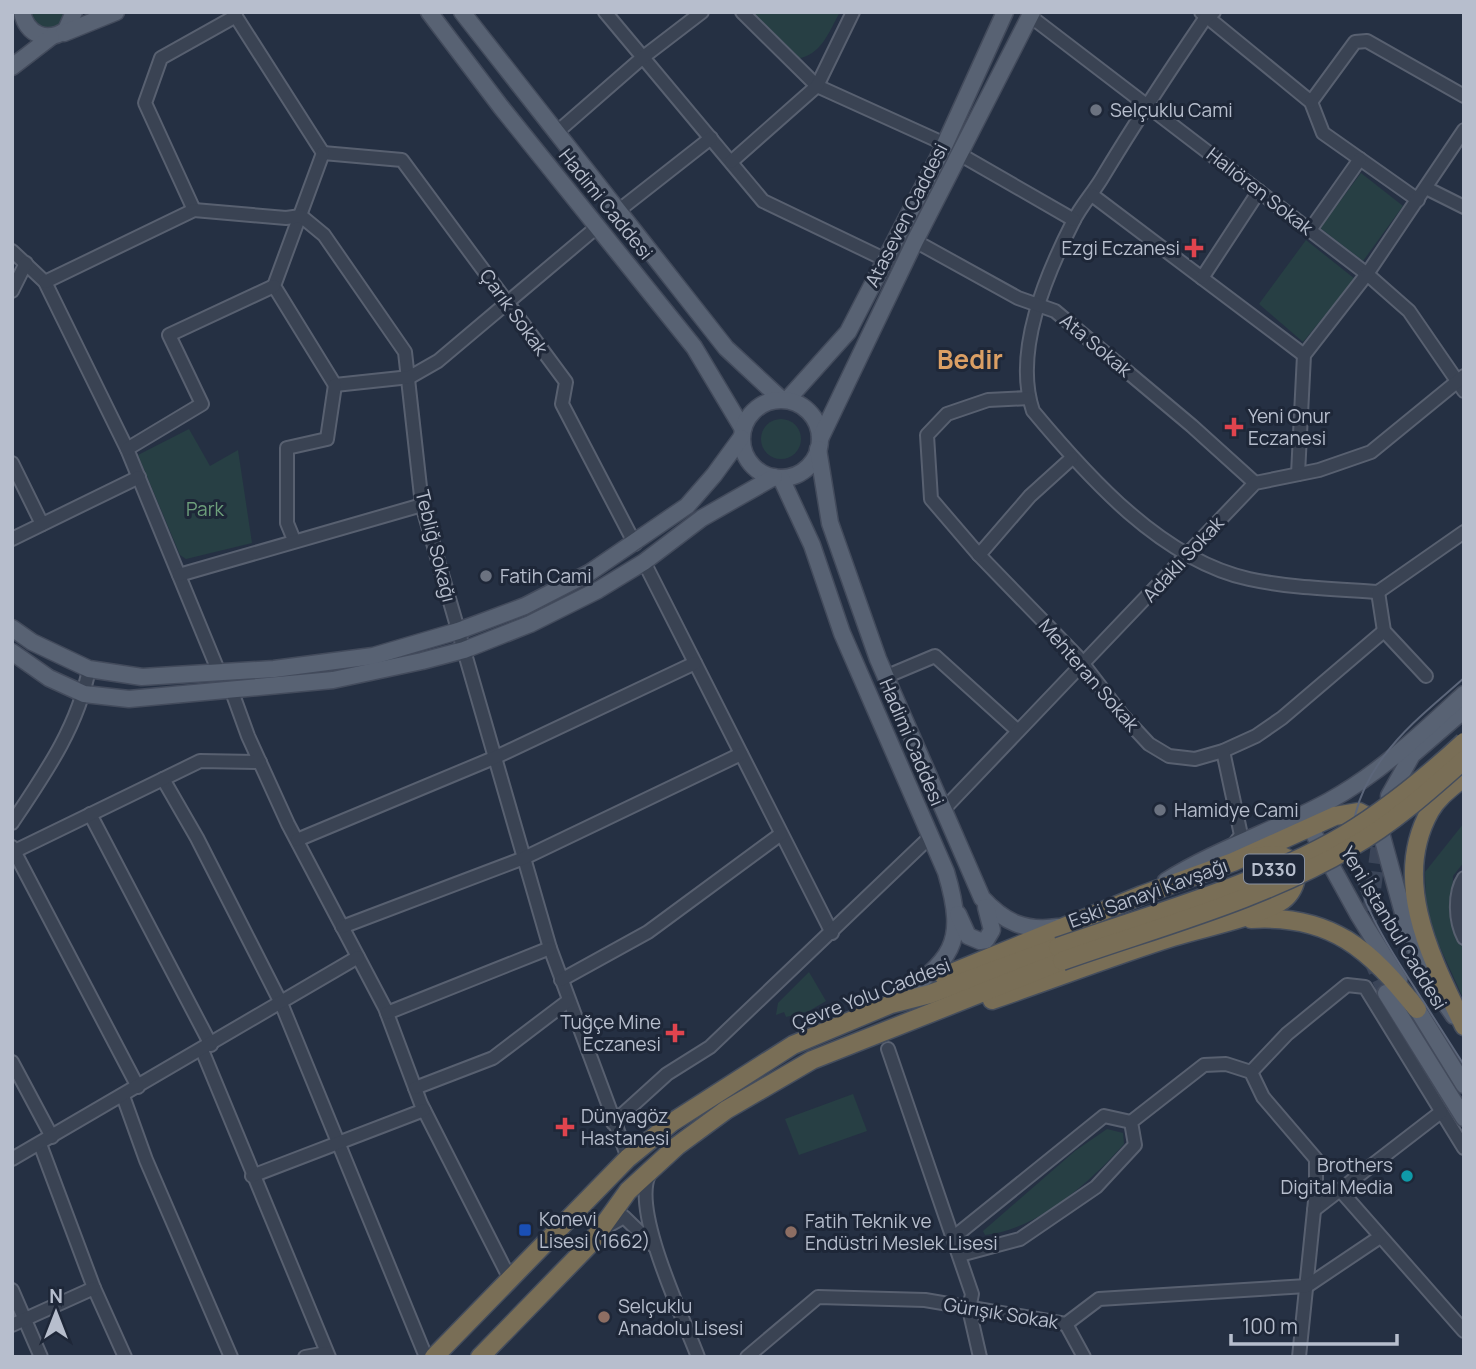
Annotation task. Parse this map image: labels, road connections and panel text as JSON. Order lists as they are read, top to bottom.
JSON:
{
  "streets": {
    "highway": ["D330", "Eski Sanayi Kavşağı", "Çevre Yolu Caddesi"],
    "main road": ["Hadimi Caddesi", "Ataseven Caddesi", "Yeni İstanbul Caddesi"],
    "street": [
      "Halıören Sokak",
      "Çarık Sokak",
      "Ata Sokak",
      "Tebliğ Sokağı",
      "Adaklı Sokak",
      "Mehteran Sokak",
      "Gürışık Sokak"
    ]
  },
  "crossings": [
    ["Halıören Sokak", "Ataseven Caddesi"],
    ["Hadimi Caddesi", "Ataseven Caddesi"],
    ["Hadimi Caddesi", "Adaklı Sokak"],
    ["Hadimi Caddesi", "Çevre Yolu Caddesi"],
    ["Ataseven Caddesi", "Ata Sokak"],
    ["Ata Sokak", "Adaklı Sokak"],
    ["Tebliğ Sokağı", "Çevre Yolu Caddesi"],
    ["Adaklı Sokak", "Mehteran Sokak"],
    ["Eski Sanayi Kavşağı", "Çevre Yolu Caddesi"]
  ],
  "districts": ["Bedir"],
  "parks": ["Park"],
  "places": {
    "other": [
      "Selçuklu Cami",
      "Fatih Cami",
      "Hamidye Cami",
      "Brothers Digital Media",
      "Fatih Teknik ve Endüstri Meslek Lisesi",
      "Selçuklu Anadolu Lisesi"
    ],
    "health": [
      "Ezgi Eczanesi",
      "Yeni Onur Eczanesi",
      "Tuğçe Mine Eczanesi",
      "Dünyagöz Hastanesi"
    ],
    "transit": ["Konevi Lisesi (1662)"]
  },
  "scale_bar": "100 m",
  "north": "top"
}
